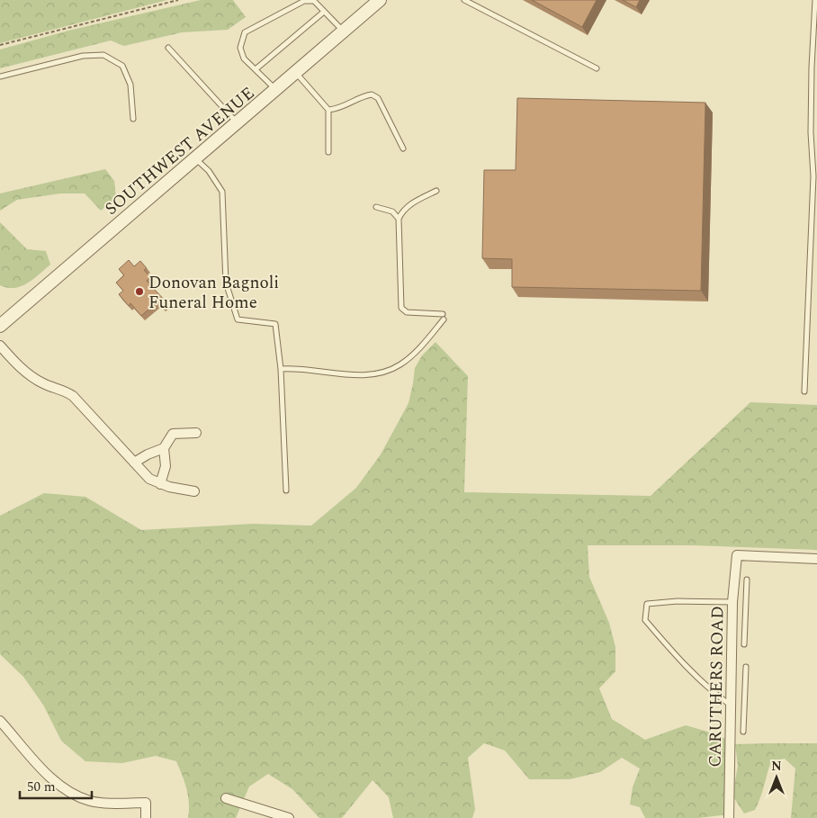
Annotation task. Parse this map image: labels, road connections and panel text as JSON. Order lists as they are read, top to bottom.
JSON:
{
  "streets": {
    "street": ["SOUTHWEST AVENUE", "CARUTHERS ROAD"]
  },
  "places": ["Donovan Bagnoli Funeral Home"],
  "scale_bar": "50 m",
  "north": "top"
}
